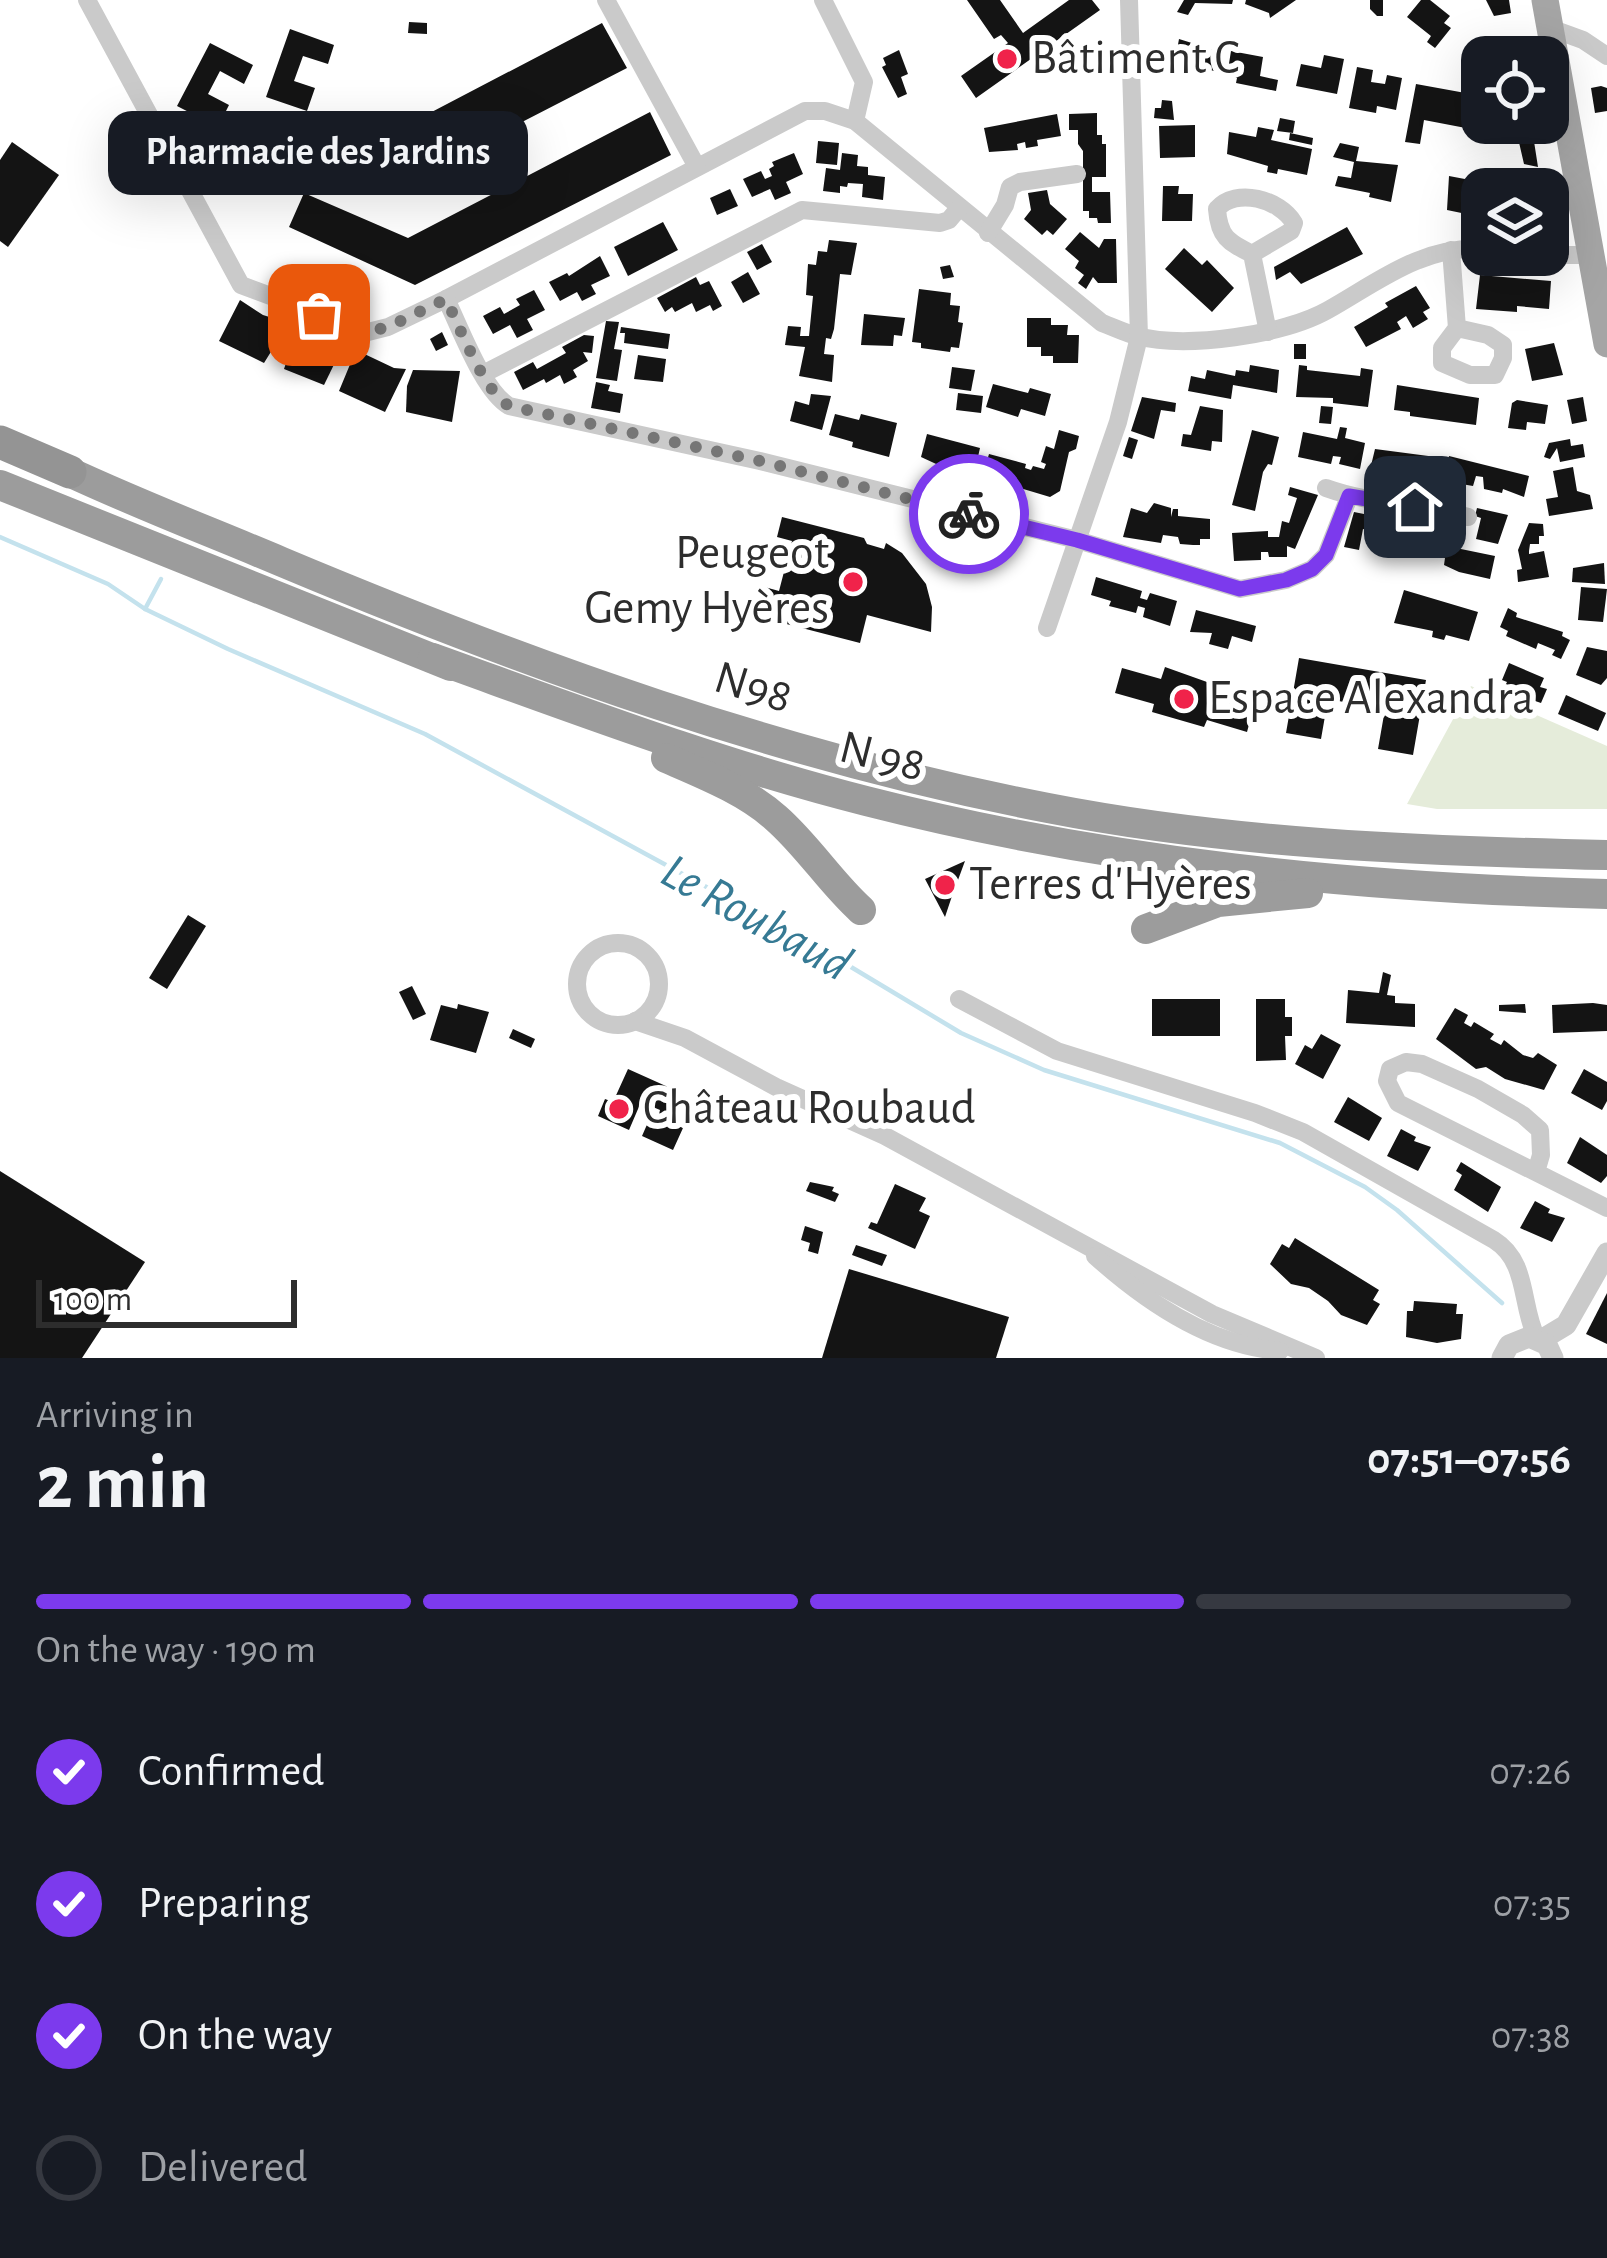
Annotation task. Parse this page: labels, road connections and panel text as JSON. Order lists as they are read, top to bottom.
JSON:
{
  "streets": {
    "highway": ["N98", "N 98"]
  },
  "water": ["Le Roubaud"],
  "places": [
    "Bâtiment C",
    "Pharmacie des Jardins",
    "Peugeot Gemy Hyères",
    "Espace Alexandra",
    "Terres d'Hyères",
    "Château Roubaud"
  ],
  "scale_bar": "100 m",
  "page": {
    "bubble": "Pharmacie des Jardins",
    "scale": "100 m",
    "heading": ["2 min", "Arriving in", "07:51–07:56"],
    "bar": "On the way · 190 m",
    "list": [
      ["Confirmed", "07:26"],
      ["Preparing", "07:35"],
      ["On the way", "07:38"],
      "Delivered"
    ]
  }
}
